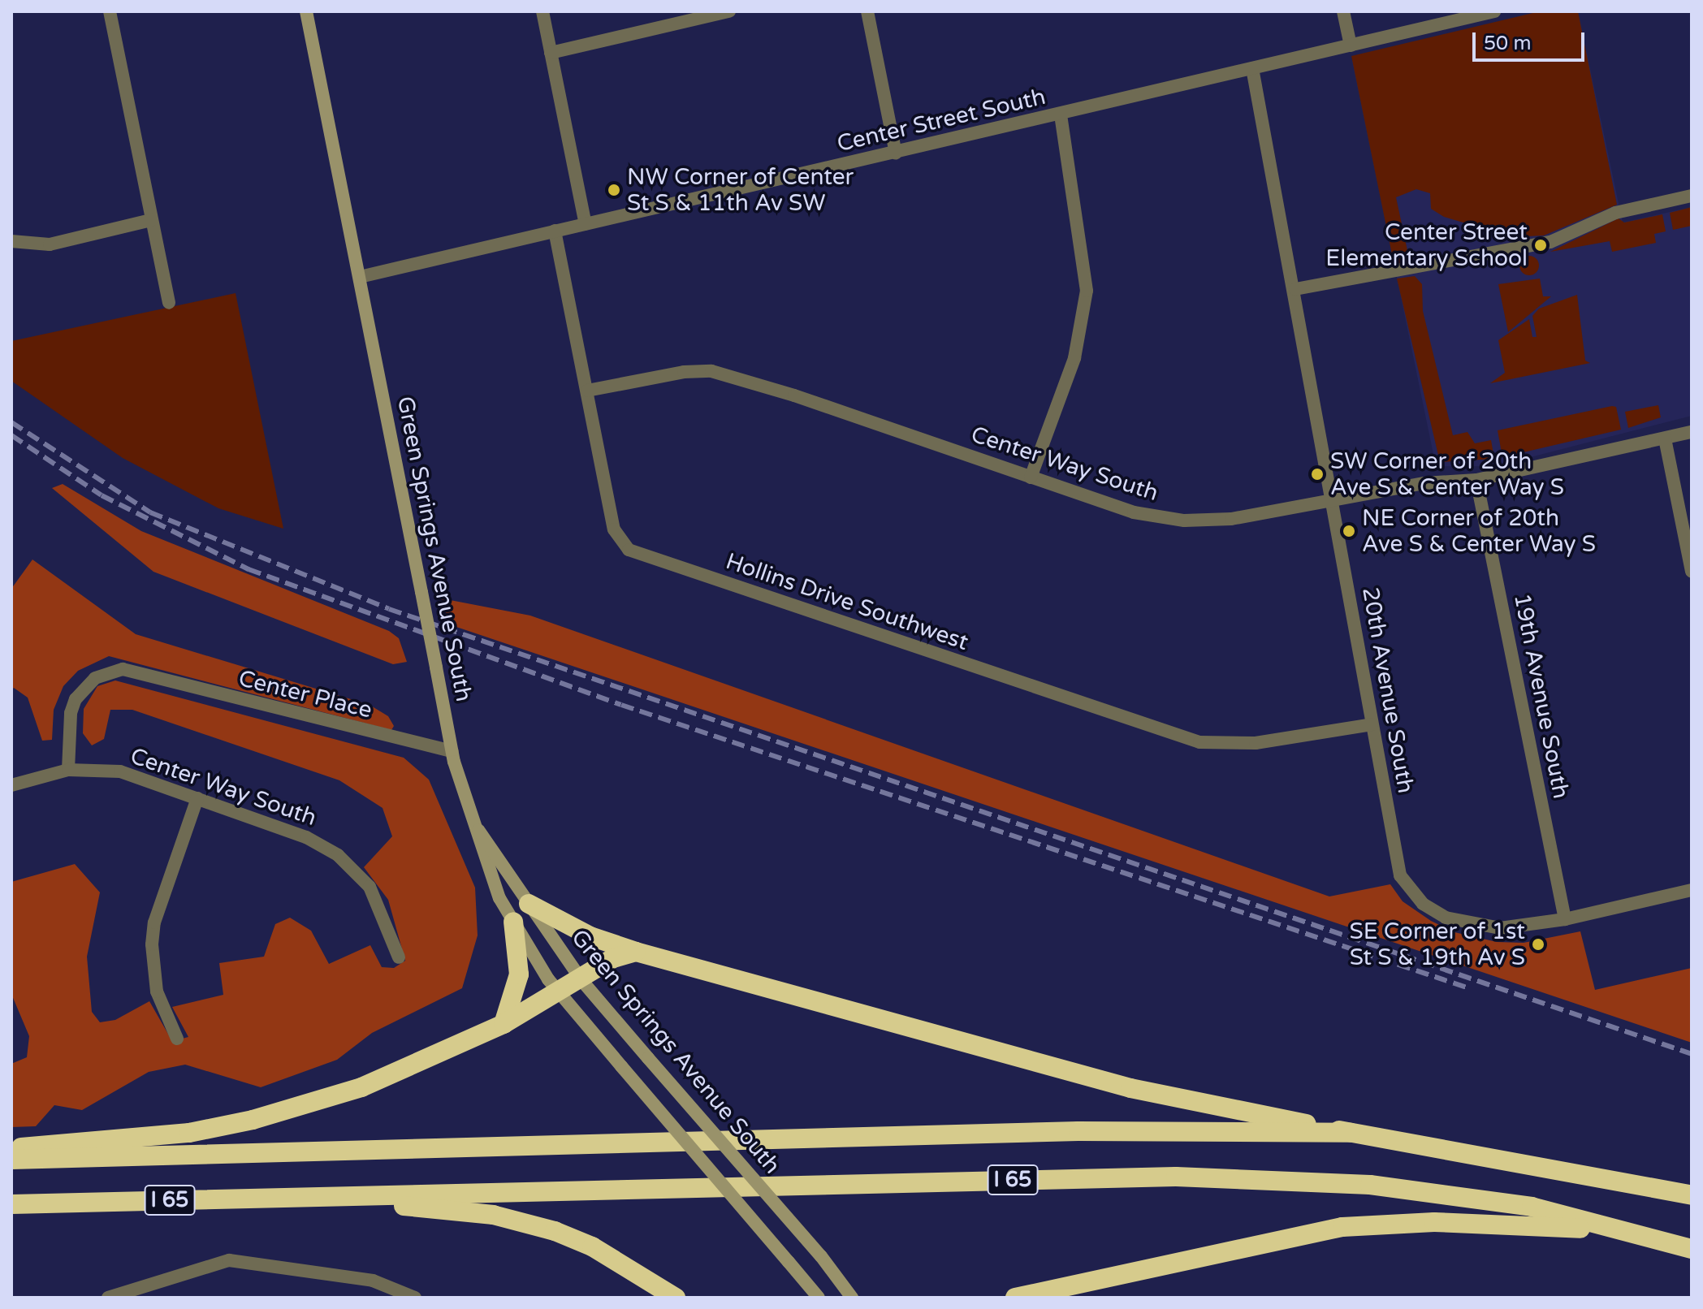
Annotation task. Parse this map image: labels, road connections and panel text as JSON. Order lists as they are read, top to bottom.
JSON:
{
  "streets": {
    "highway": ["I 65"],
    "main road": ["Green Springs Avenue South"],
    "street": [
      "Center Street South",
      "Center Way South",
      "Hollins Drive Southwest",
      "20th Avenue South",
      "Center Place",
      "19th Avenue South"
    ]
  },
  "crossings": [
    ["Center Street South", "Green Springs Avenue South"],
    ["Center Street South", "Hollins Drive Southwest"],
    ["Center Street South", "20th Avenue South"],
    ["Center Way South", "Hollins Drive Southwest"],
    ["Center Way South", "20th Avenue South"],
    ["Center Way South", "Center Place"],
    ["Center Way South", "19th Avenue South"],
    ["Green Springs Avenue South", "Center Place"],
    ["Hollins Drive Southwest", "20th Avenue South"],
    ["20th Avenue South", "19th Avenue South"]
  ],
  "places": [
    "NW Corner of Center St S & 11th Av SW",
    "Center Street Elementary School",
    "SW Corner of 20th Ave S & Center Way S",
    "NE Corner of 20th Ave S & Center Way S",
    "SE Corner of 1st St S & 19th Av S"
  ],
  "scale_bar": "50 m"
}
